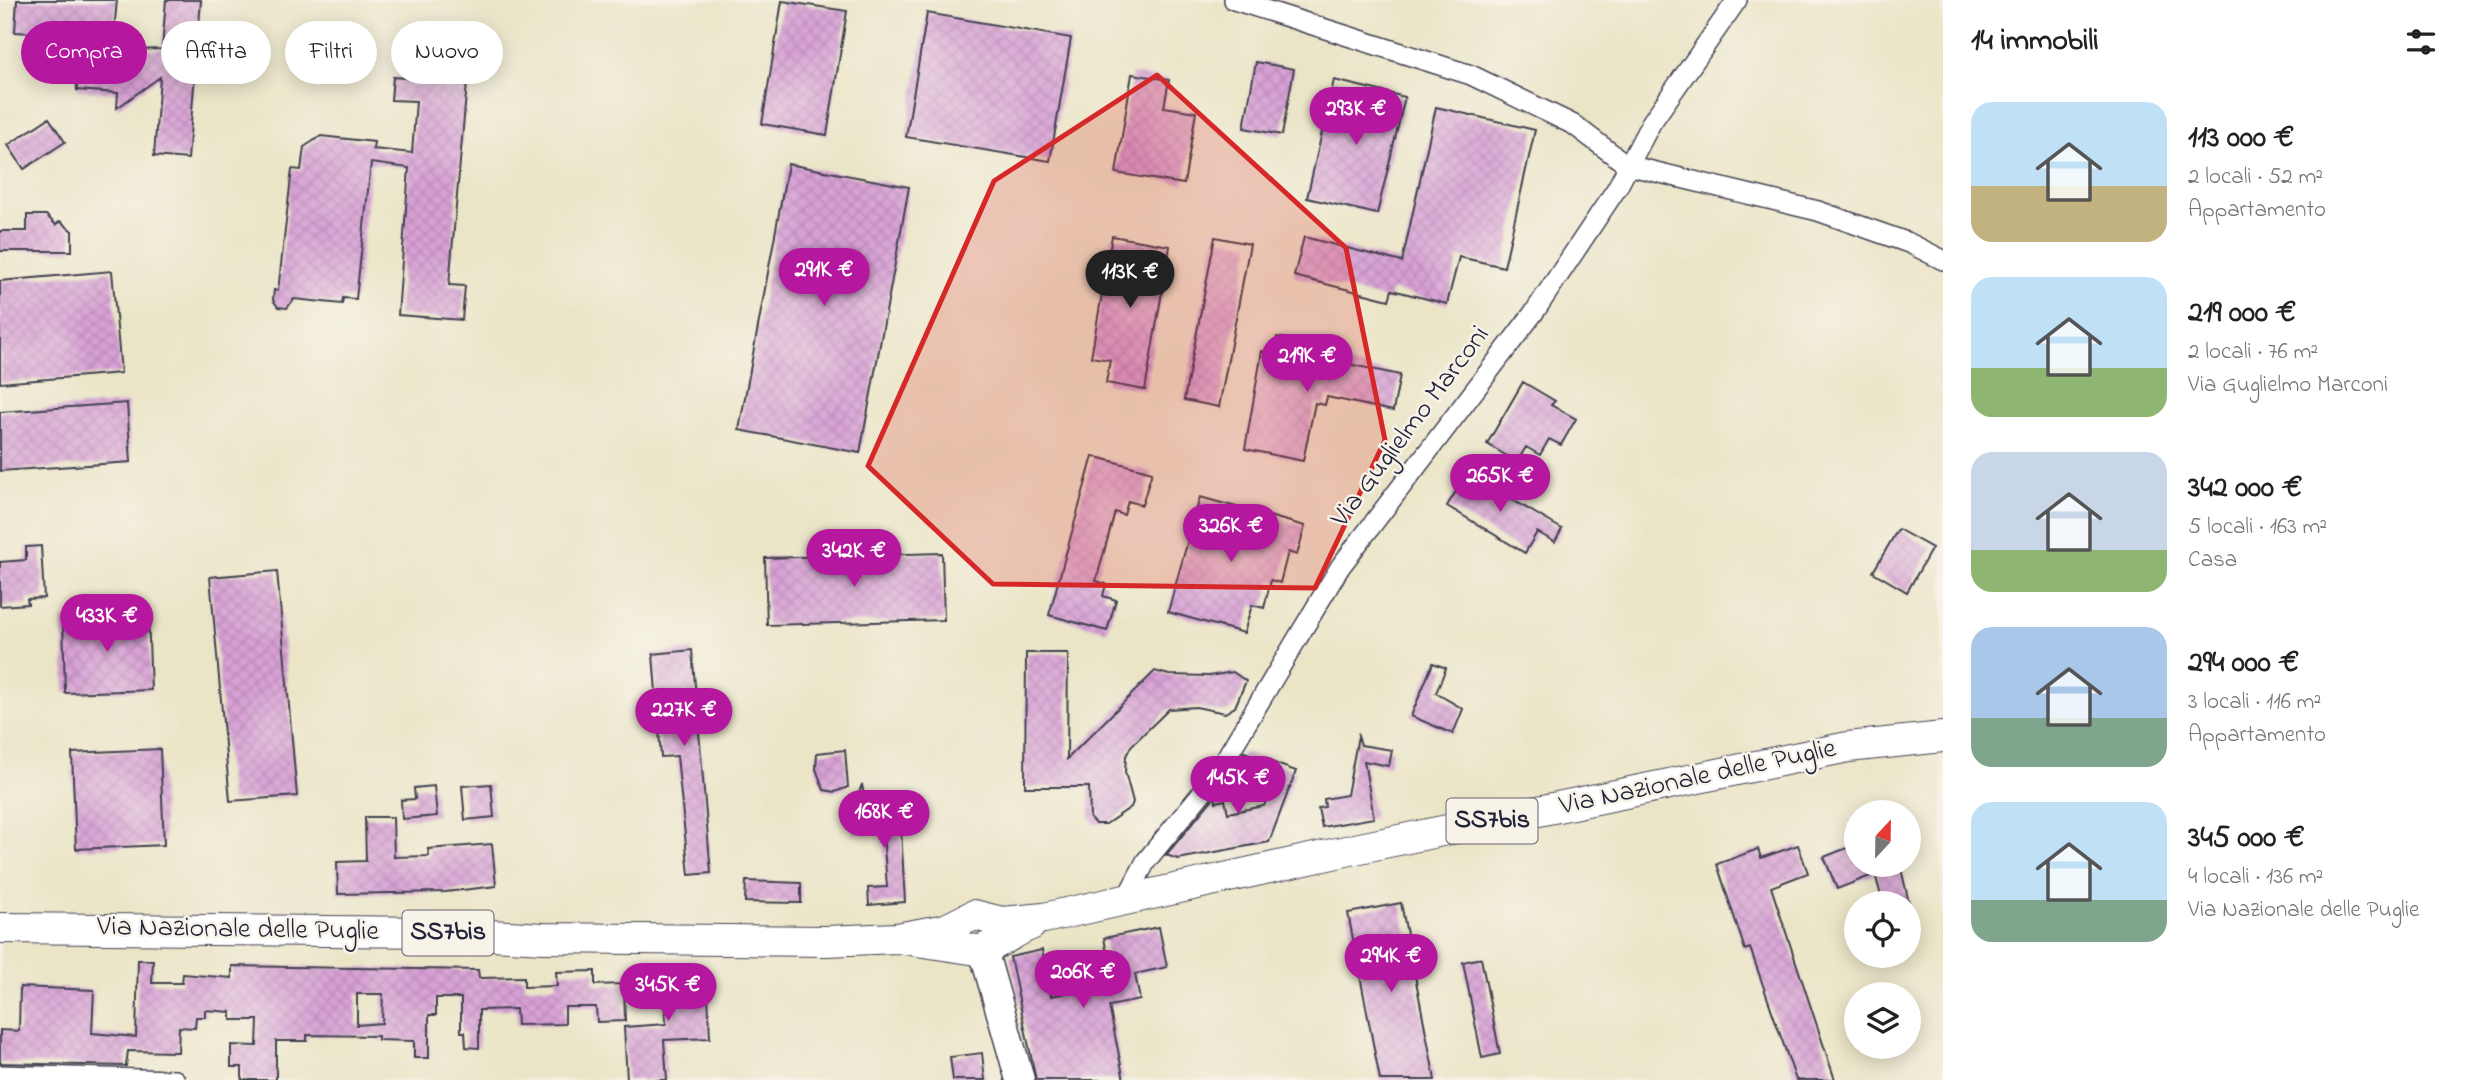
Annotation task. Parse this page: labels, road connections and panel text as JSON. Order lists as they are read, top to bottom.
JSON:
{
  "streets": {
    "main road": ["Via Nazionale delle Puglie", "SS7bis"],
    "street": ["Via Guglielmo Marconi"]
  },
  "crossings": [
    ["Via Guglielmo Marconi", "Via Nazionale delle Puglie"]
  ],
  "north": "top",
  "page": {
    "heading": "14 immobili",
    "chip": [
      "Compra",
      "Affitta",
      "Filtri",
      "Nuovo"
    ],
    "list": [
      {
        "name": "113 000 €",
        "note": "2 locali · 52 m² · Appartamento"
      },
      {
        "name": "219 000 €",
        "note": "2 locali · 76 m² · Via Guglielmo Marconi"
      },
      {
        "name": "342 000 €",
        "note": "5 locali · 163 m² · Casa"
      },
      {
        "name": "294 000 €",
        "note": "3 locali · 116 m² · Appartamento"
      },
      {
        "name": "345 000 €",
        "note": "4 locali · 136 m² · Via Nazionale delle Puglie"
      }
    ],
    "price": [
      "293K €",
      "291K €",
      "113K €",
      "219K €",
      "265K €",
      "326K €",
      "342K €",
      "433K €",
      "227K €",
      "145K €",
      "168K €",
      "294K €",
      "206K €",
      "345K €"
    ]
  }
}
